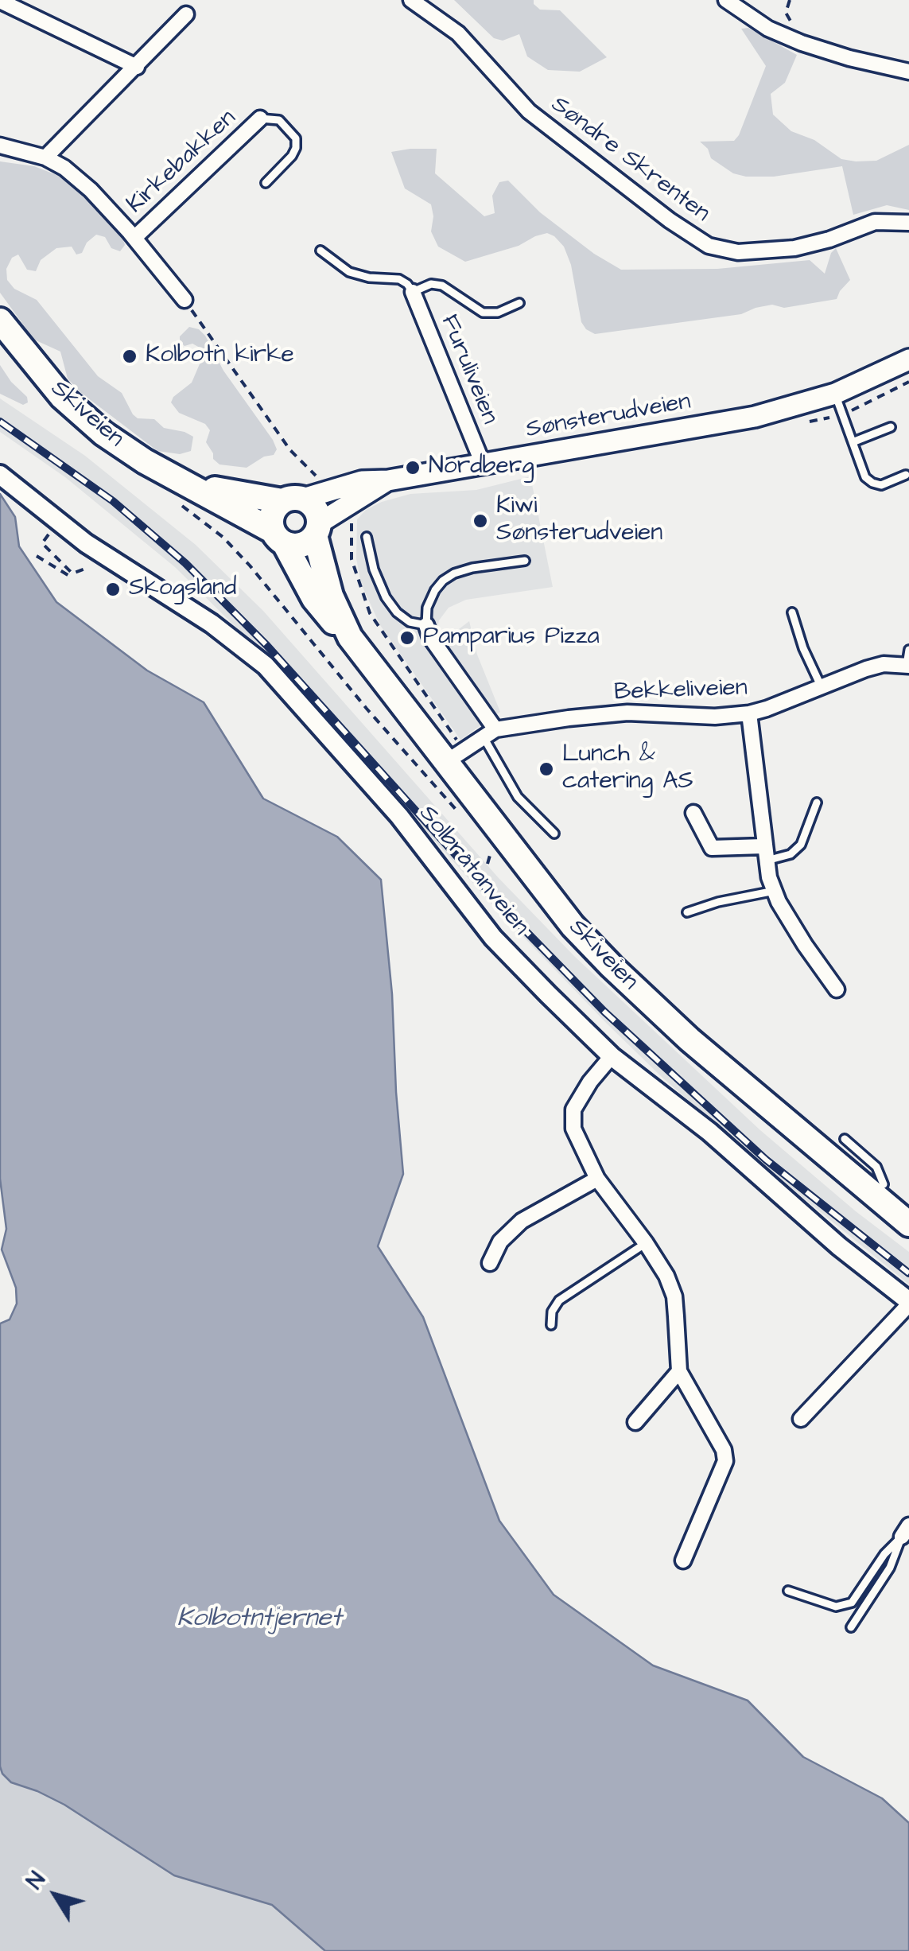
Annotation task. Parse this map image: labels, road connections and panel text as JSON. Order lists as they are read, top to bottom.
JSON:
{
  "streets": {
    "main road": ["Skiveien", "Sønsterudveien"],
    "street": [
      "Søndre Skrenten",
      "Kirkebakken",
      "Furuliveien",
      "Bekkeliveien",
      "Solbråtanveien"
    ]
  },
  "crossings": [
    ["Furuliveien", "Sønsterudveien"],
    ["Skiveien", "Sønsterudveien"],
    ["Skiveien", "Bekkeliveien"]
  ],
  "water": ["Kolbotntjernet"],
  "places": [
    "Kolbotn kirke",
    "Nordberg",
    "Kiwi Sønsterudveien",
    "Skogsland",
    "Pamparius Pizza",
    "Lunch & catering AS"
  ],
  "north": "top left"
}
